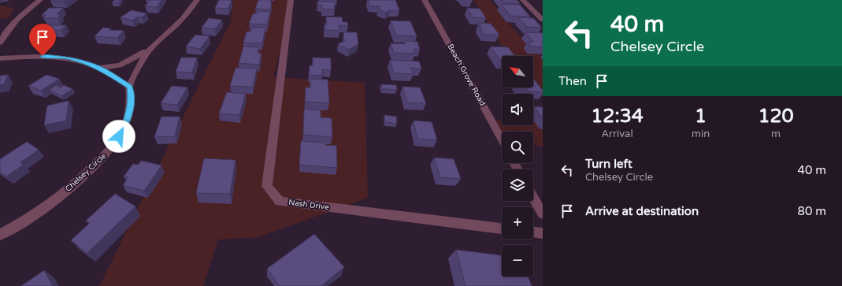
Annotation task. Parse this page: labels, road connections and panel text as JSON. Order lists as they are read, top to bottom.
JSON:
{
  "streets": {
    "street": ["Beach Grove Road", "Chelsey Circle", "Nash Drive"]
  },
  "north": "top left",
  "page": {
    "turn": ["40 m", "Chelsey Circle"],
    "map_buttons": ["+", "−"],
    "then": "Then",
    "eta": [
      "12:34",
      "Arrival",
      "1",
      "min",
      "120",
      "m"
    ],
    "list": [
      {
        "name": "Turn left",
        "note": "Chelsey Circle",
        "value": "40 m"
      },
      {
        "name": "Arrive at destination",
        "value": "80 m"
      }
    ]
  }
}
